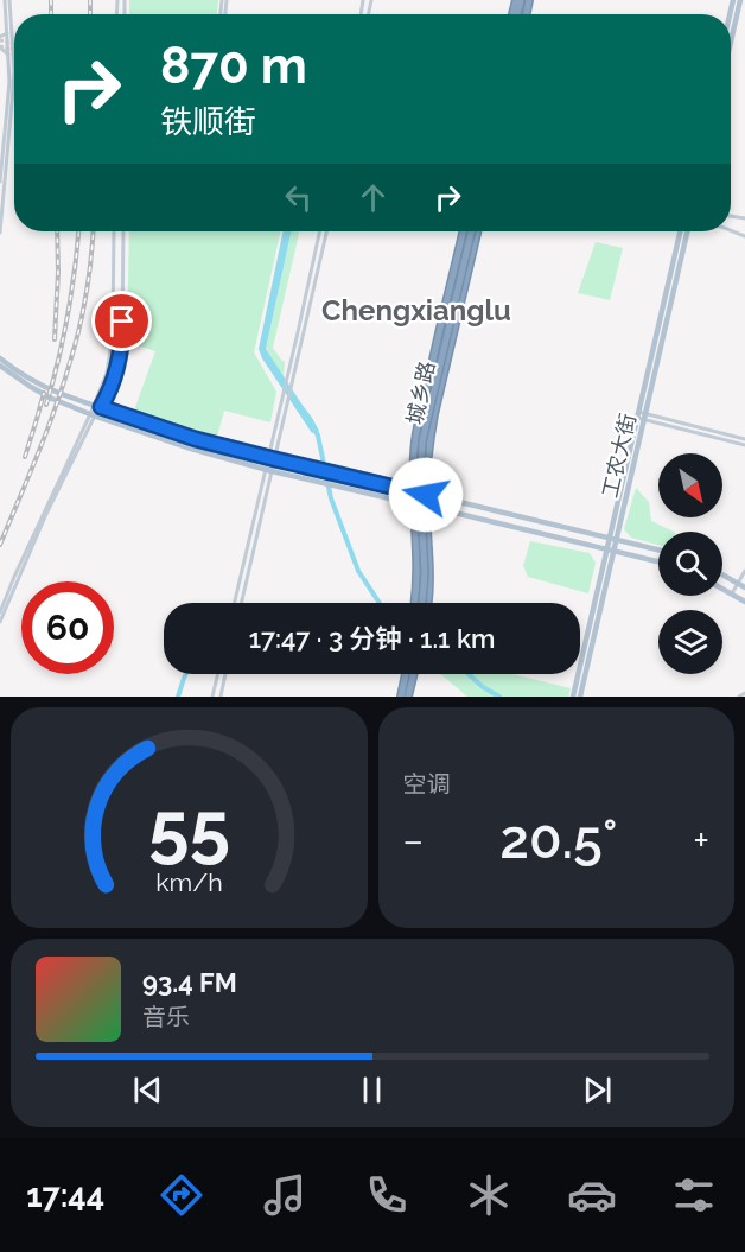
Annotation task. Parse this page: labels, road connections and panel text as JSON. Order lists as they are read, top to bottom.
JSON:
{
  "streets": {
    "highway": ["城乡路"],
    "main road": ["工农大街"]
  },
  "districts": ["Chengxianglu"],
  "north": "bottom right",
  "page": {
    "turn": ["870 m", "铁顺街"],
    "limit": "60",
    "trip": "17:47 · 3 分钟 · 1.1 km",
    "tile": "空调",
    "heat": ["−", "20.5°", "+"],
    "song": ["93.4 FM", "音乐"],
    "tabs": "17:44",
    "gauge": ["55", "km/h"]
  }
}
